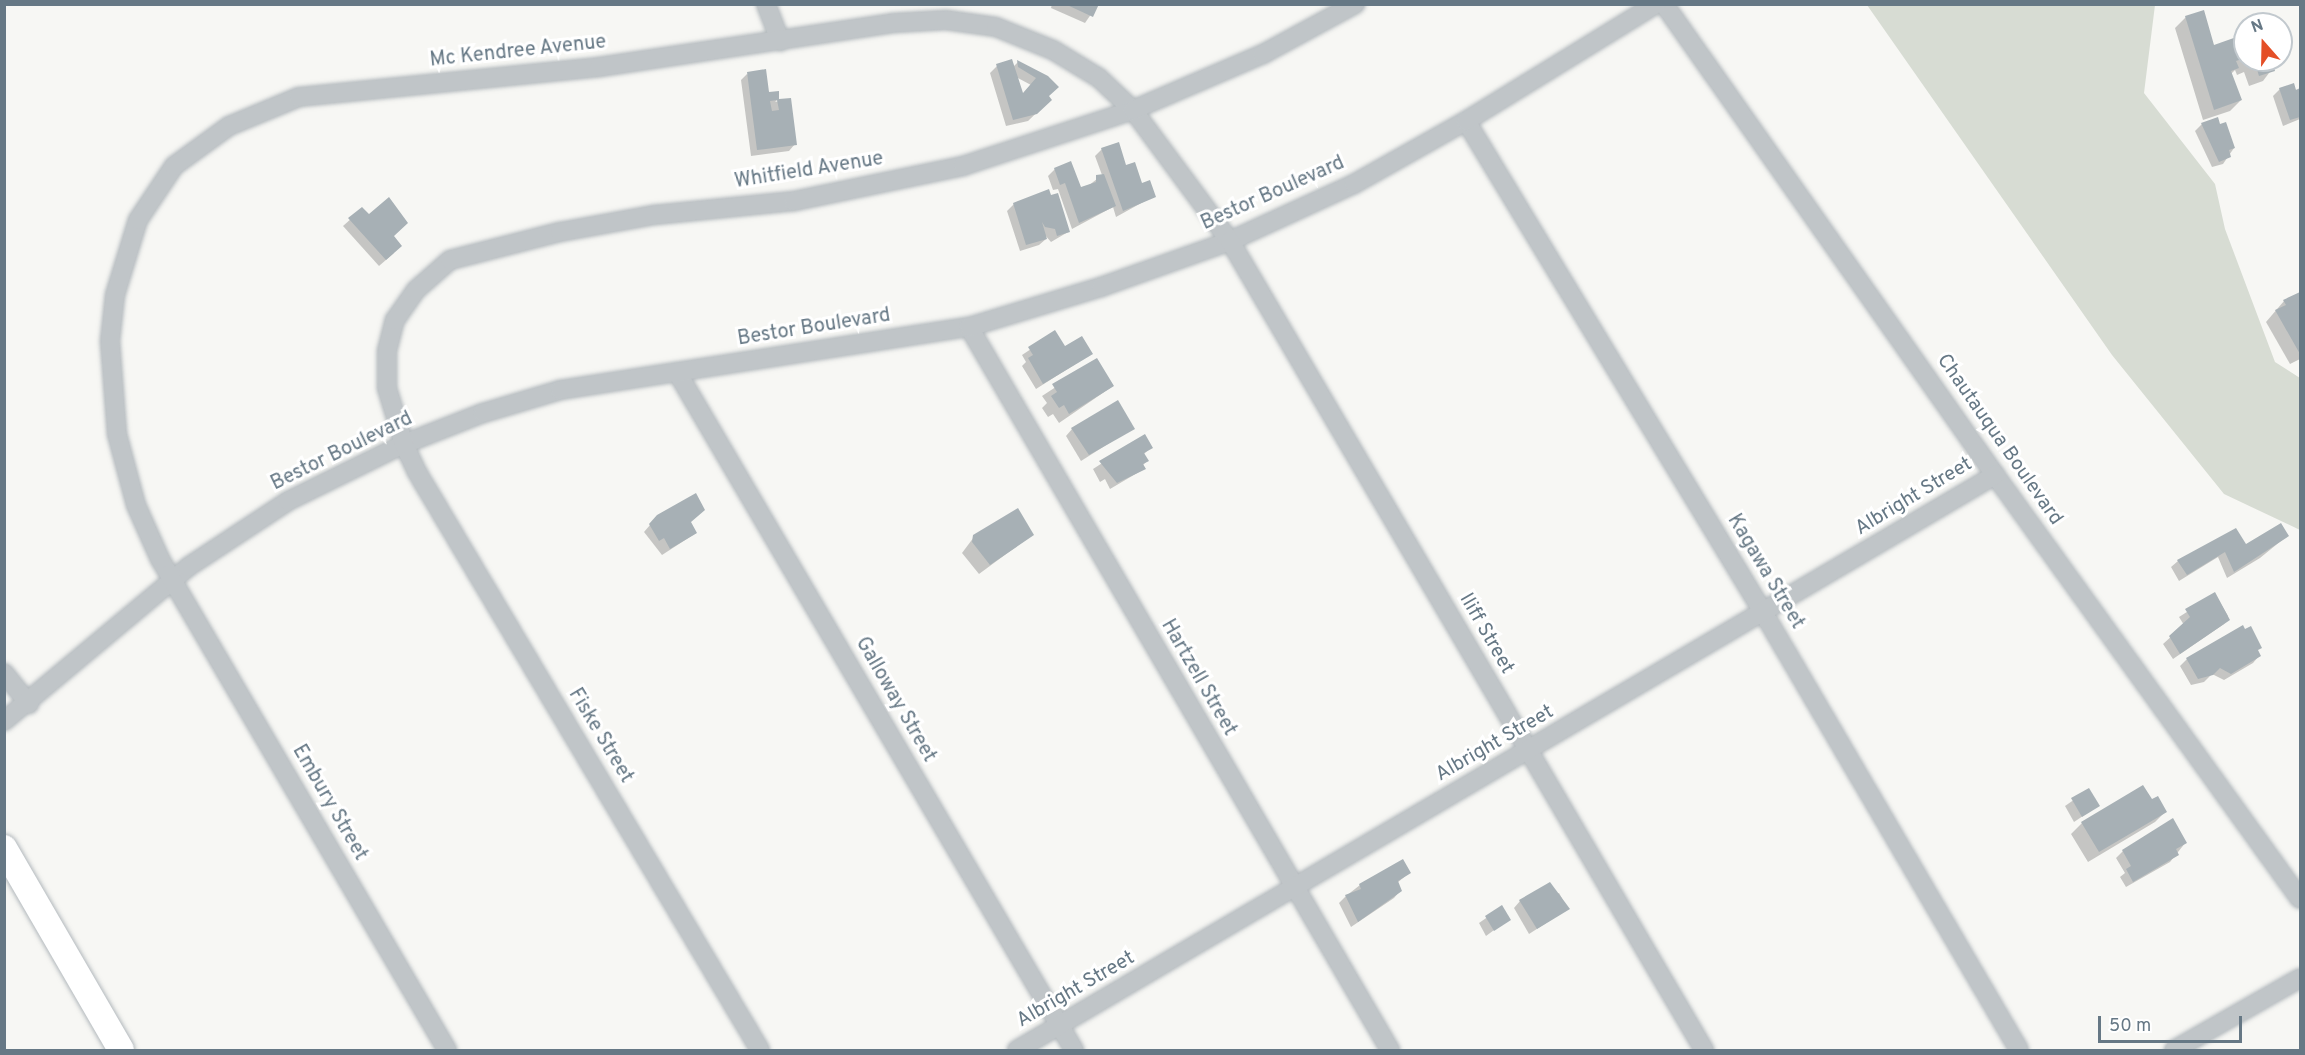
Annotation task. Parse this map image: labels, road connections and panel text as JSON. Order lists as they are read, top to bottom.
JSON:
{
  "streets": {
    "street": [
      "Mc Kendree Avenue",
      "Whitfield Avenue",
      "Bestor Boulevard",
      "Chautauqua Boulevard",
      "Albright Street",
      "Kagawa Street",
      "Iliff Street",
      "Hartzell Street",
      "Galloway Street",
      "Fiske Street",
      "Embury Street"
    ]
  },
  "crossings": [
    ["Mc Kendree Avenue", "Whitfield Avenue"],
    ["Mc Kendree Avenue", "Bestor Boulevard"],
    ["Mc Kendree Avenue", "Iliff Street"],
    ["Mc Kendree Avenue", "Embury Street"],
    ["Whitfield Avenue", "Bestor Boulevard"],
    ["Whitfield Avenue", "Fiske Street"],
    ["Bestor Boulevard", "Kagawa Street"],
    ["Bestor Boulevard", "Iliff Street"],
    ["Bestor Boulevard", "Hartzell Street"],
    ["Bestor Boulevard", "Galloway Street"],
    ["Bestor Boulevard", "Fiske Street"],
    ["Bestor Boulevard", "Embury Street"],
    ["Chautauqua Boulevard", "Albright Street"],
    ["Albright Street", "Kagawa Street"],
    ["Albright Street", "Iliff Street"],
    ["Albright Street", "Hartzell Street"],
    ["Albright Street", "Galloway Street"]
  ],
  "scale_bar": "50 m",
  "north": "top"
}
